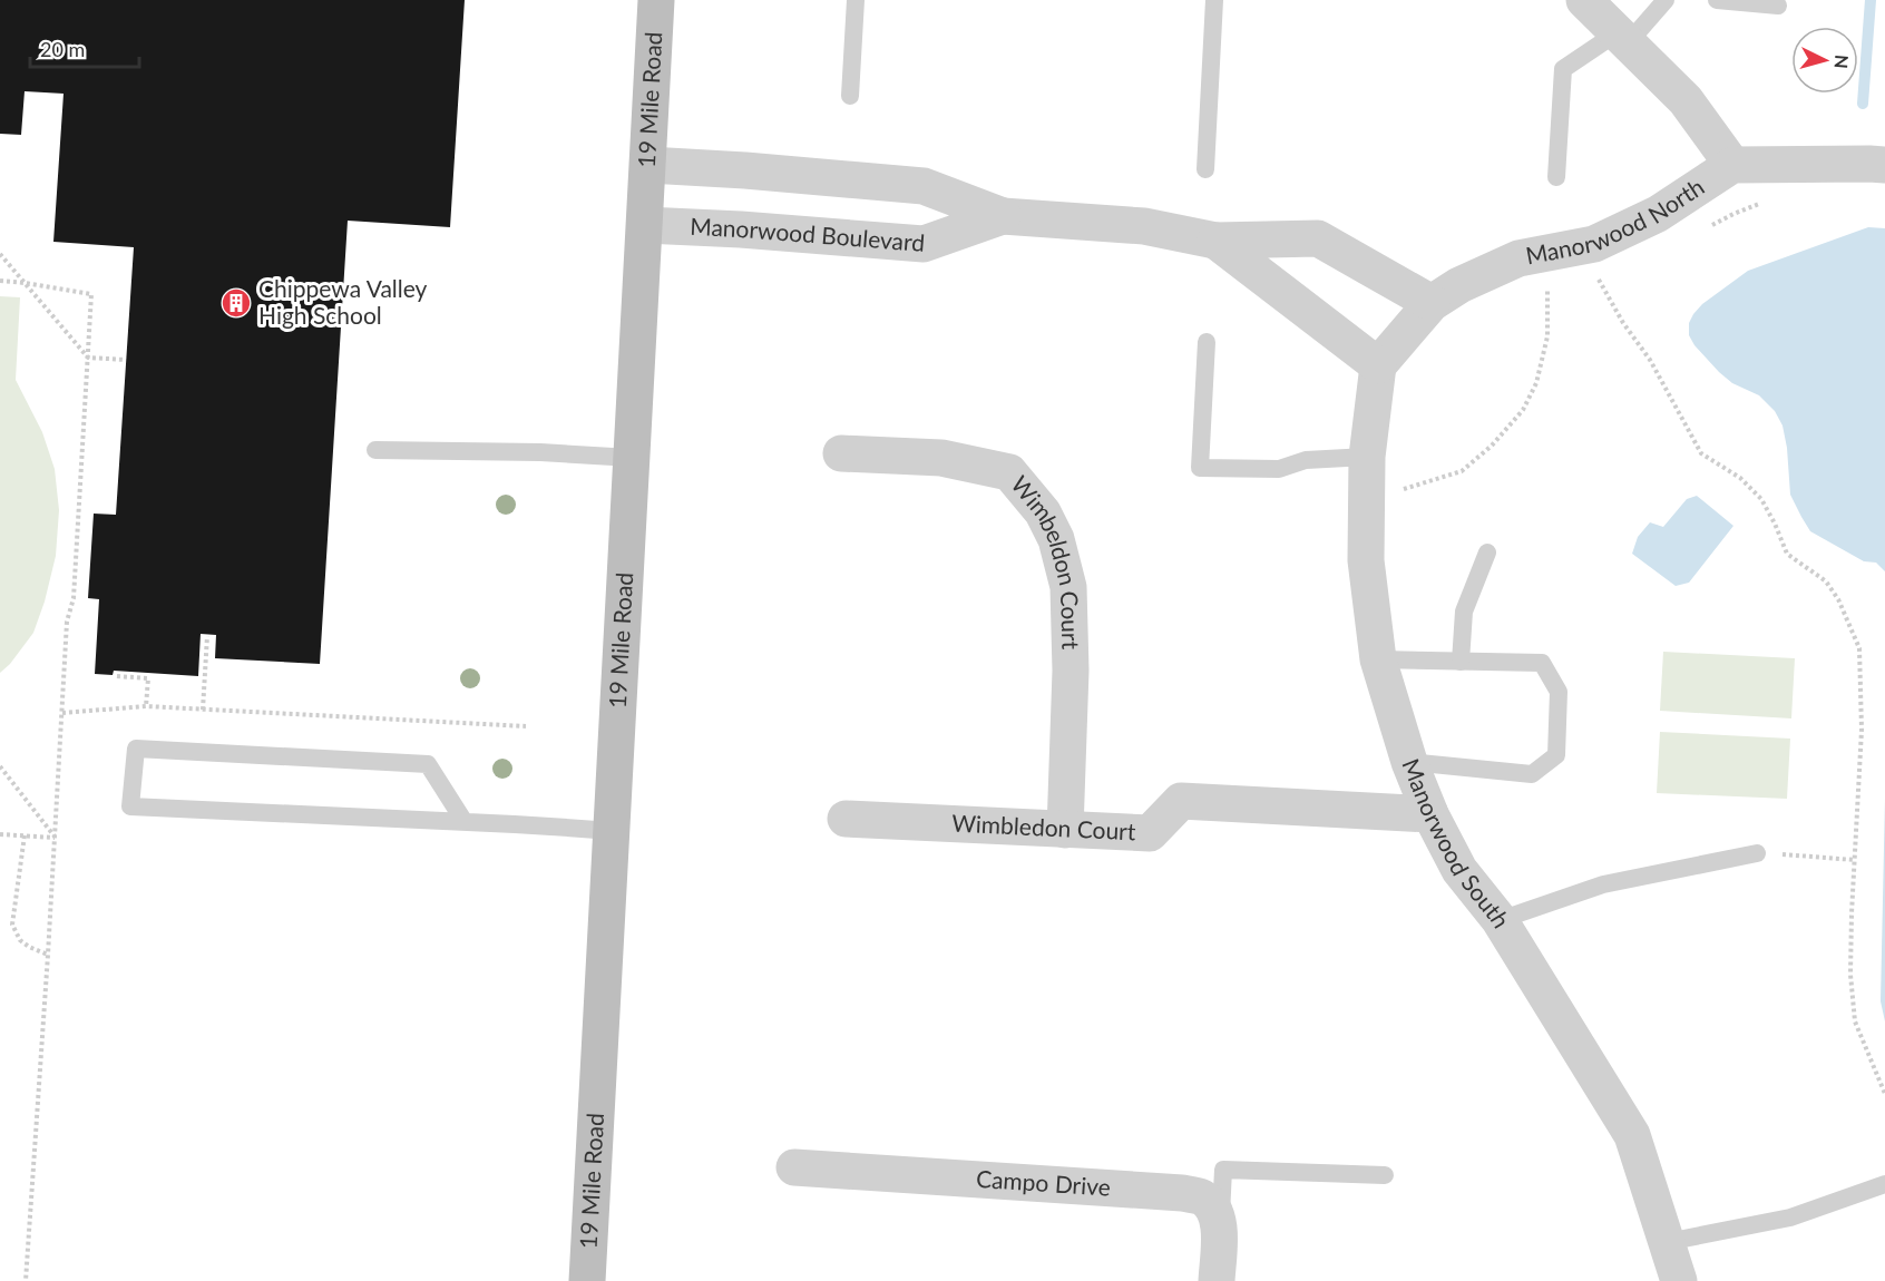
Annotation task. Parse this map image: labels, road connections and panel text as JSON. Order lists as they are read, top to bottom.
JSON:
{
  "streets": {
    "street": [
      "19 Mile Road",
      "Manorwood North",
      "Manorwood Boulevard",
      "Wimbeldon Court",
      "Wimbledon Court",
      "Manorwood South",
      "Campo Drive"
    ]
  },
  "crossings": [
    ["19 Mile Road", "Manorwood Boulevard"],
    ["Manorwood North", "Manorwood Boulevard"],
    ["Manorwood North", "Manorwood South"],
    ["Manorwood Boulevard", "Manorwood South"],
    ["Wimbeldon Court", "Wimbledon Court"],
    ["Wimbledon Court", "Manorwood South"]
  ],
  "places": {
    "building": ["Chippewa Valley High School"]
  },
  "scale_bar": "20 m",
  "north": "right"
}
